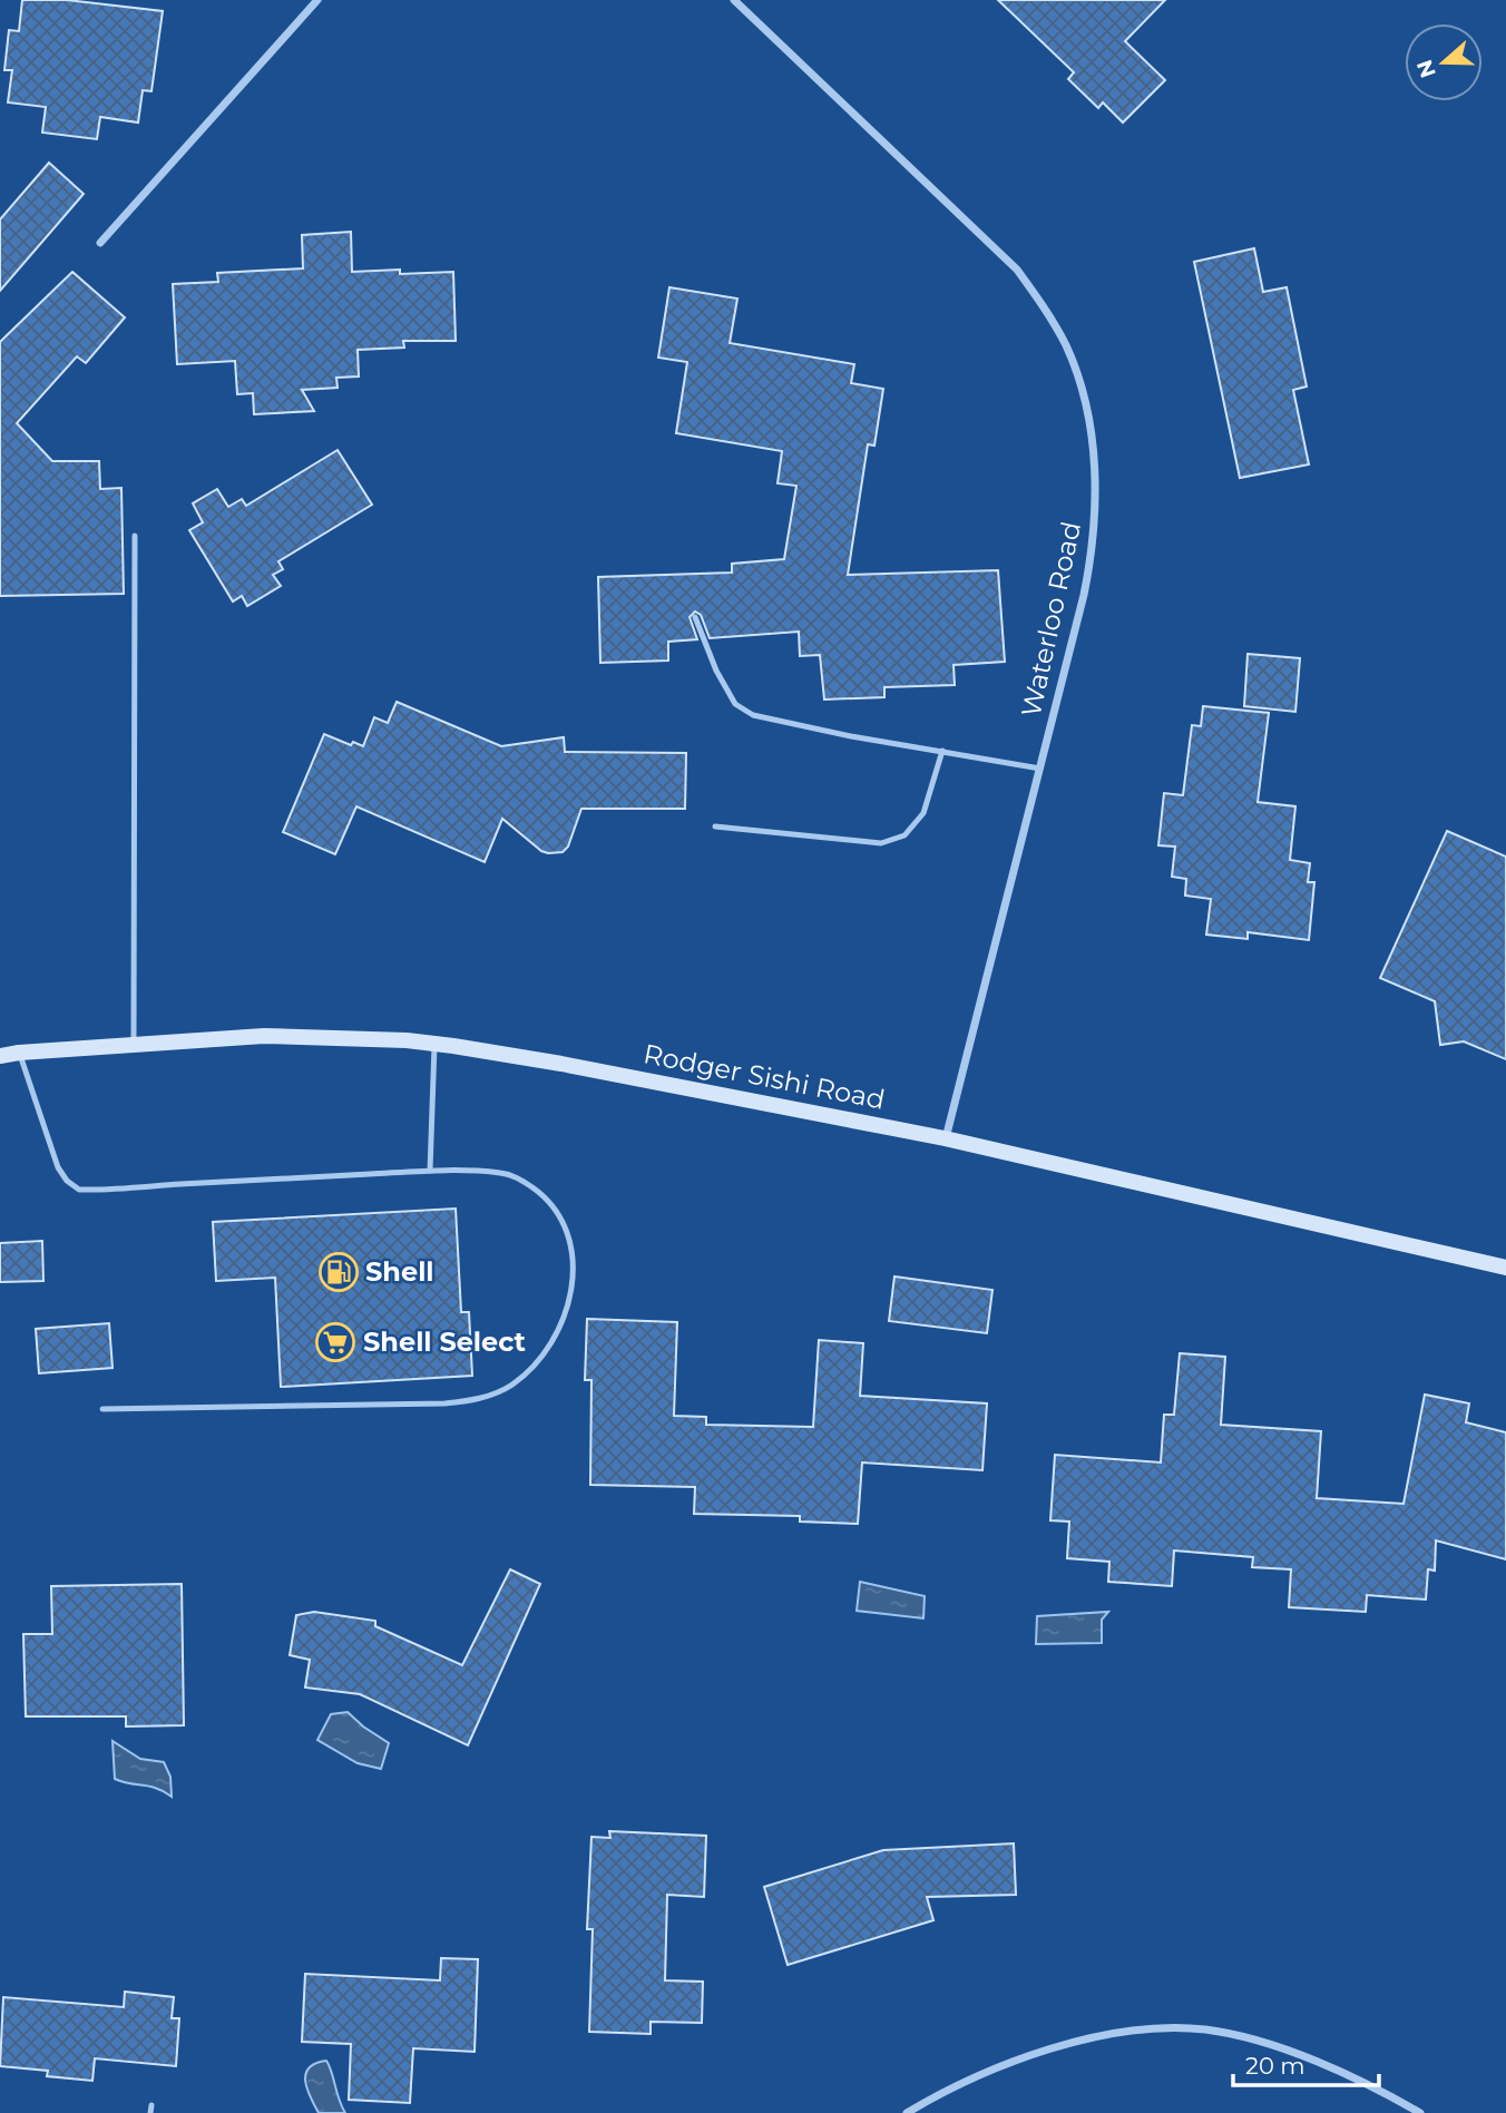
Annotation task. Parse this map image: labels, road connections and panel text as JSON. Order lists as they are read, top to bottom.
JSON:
{
  "streets": {
    "main road": ["Rodger Sishi Road"],
    "street": ["Waterloo Road"]
  },
  "crossings": [
    ["Waterloo Road", "Rodger Sishi Road"]
  ],
  "places": {
    "fuel station": ["Shell"],
    "supermarket": ["Shell Select"]
  },
  "scale_bar": "20 m",
  "north": "left"
}
